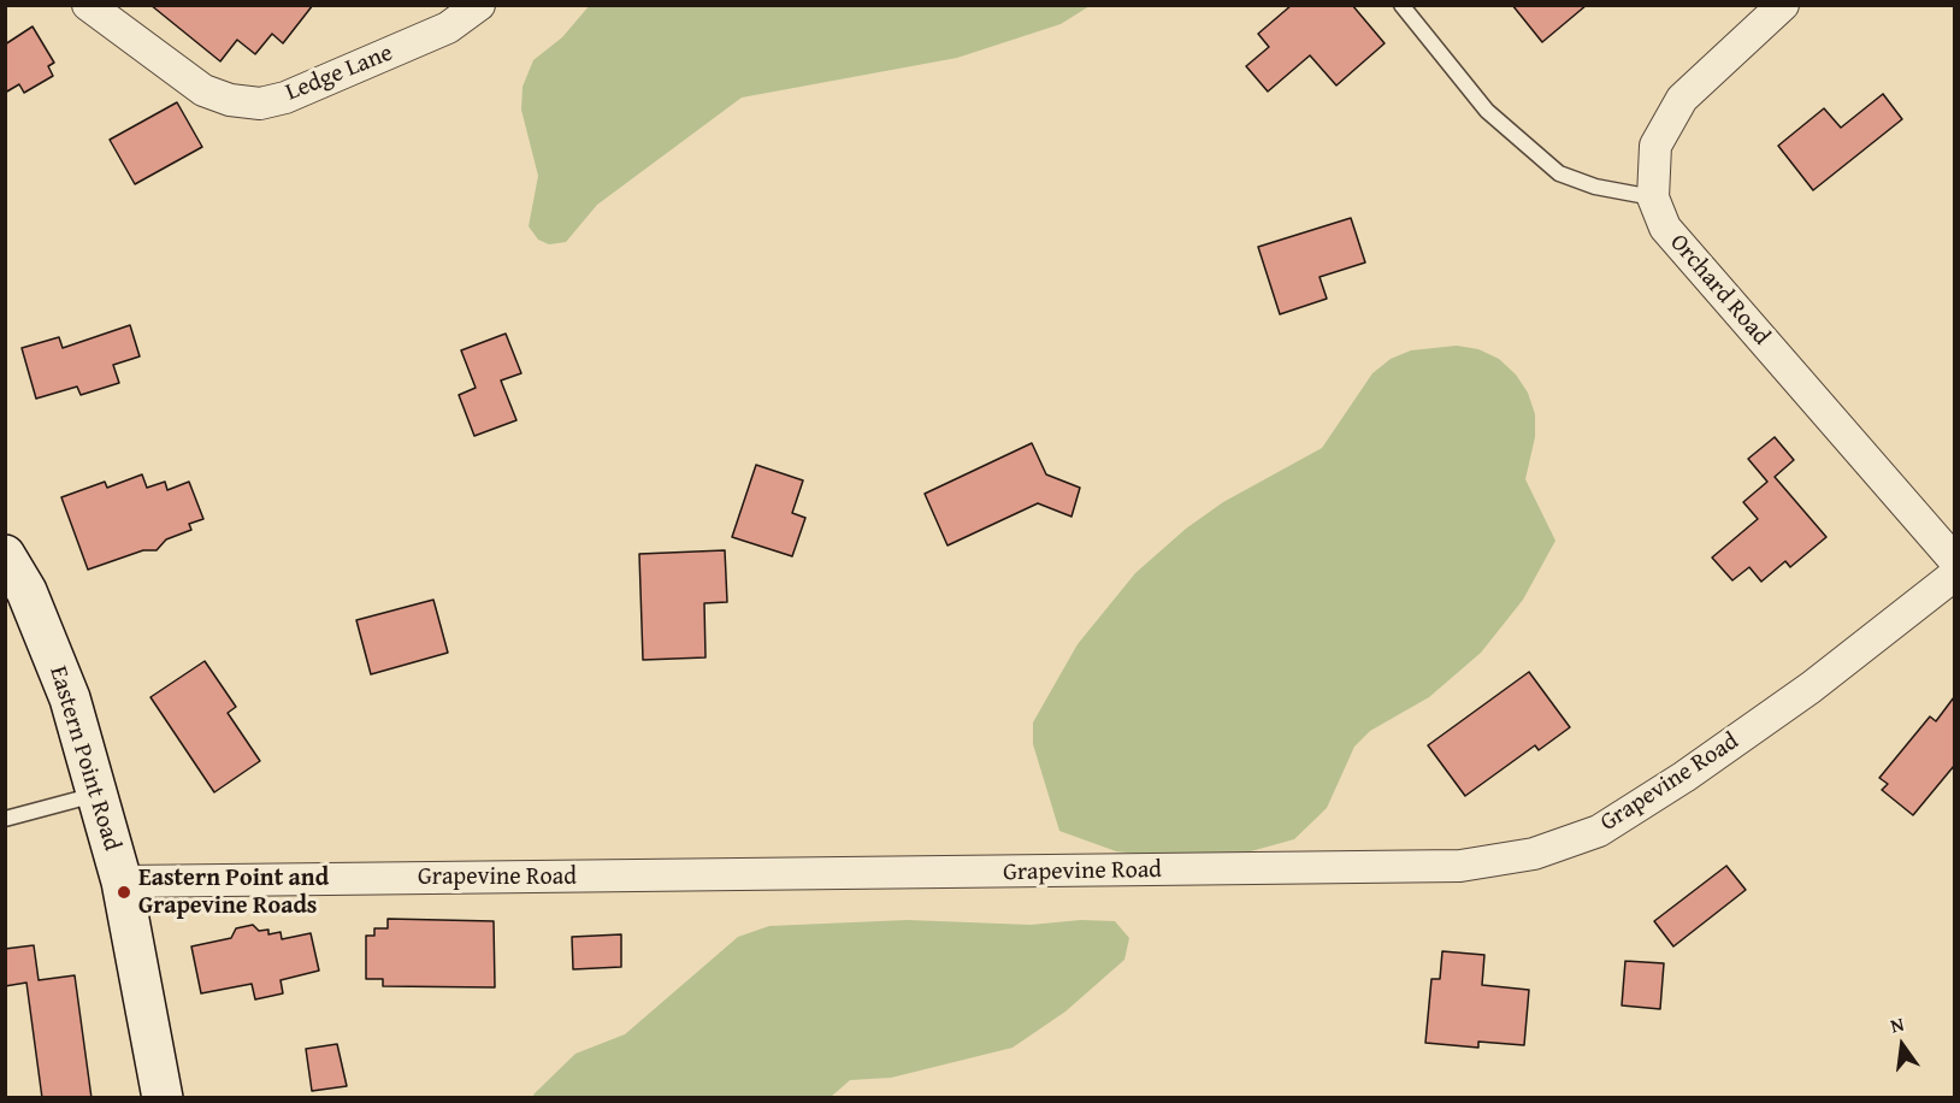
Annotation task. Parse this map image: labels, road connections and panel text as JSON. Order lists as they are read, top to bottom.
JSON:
{
  "streets": {
    "main road": ["Eastern Point Road"],
    "street": ["Ledge Lane", "Orchard Road", "Grapevine Road"]
  },
  "crossings": [
    ["Eastern Point Road", "Grapevine Road"]
  ],
  "places": ["Eastern Point and Grapevine Roads"],
  "north": "top"
}
